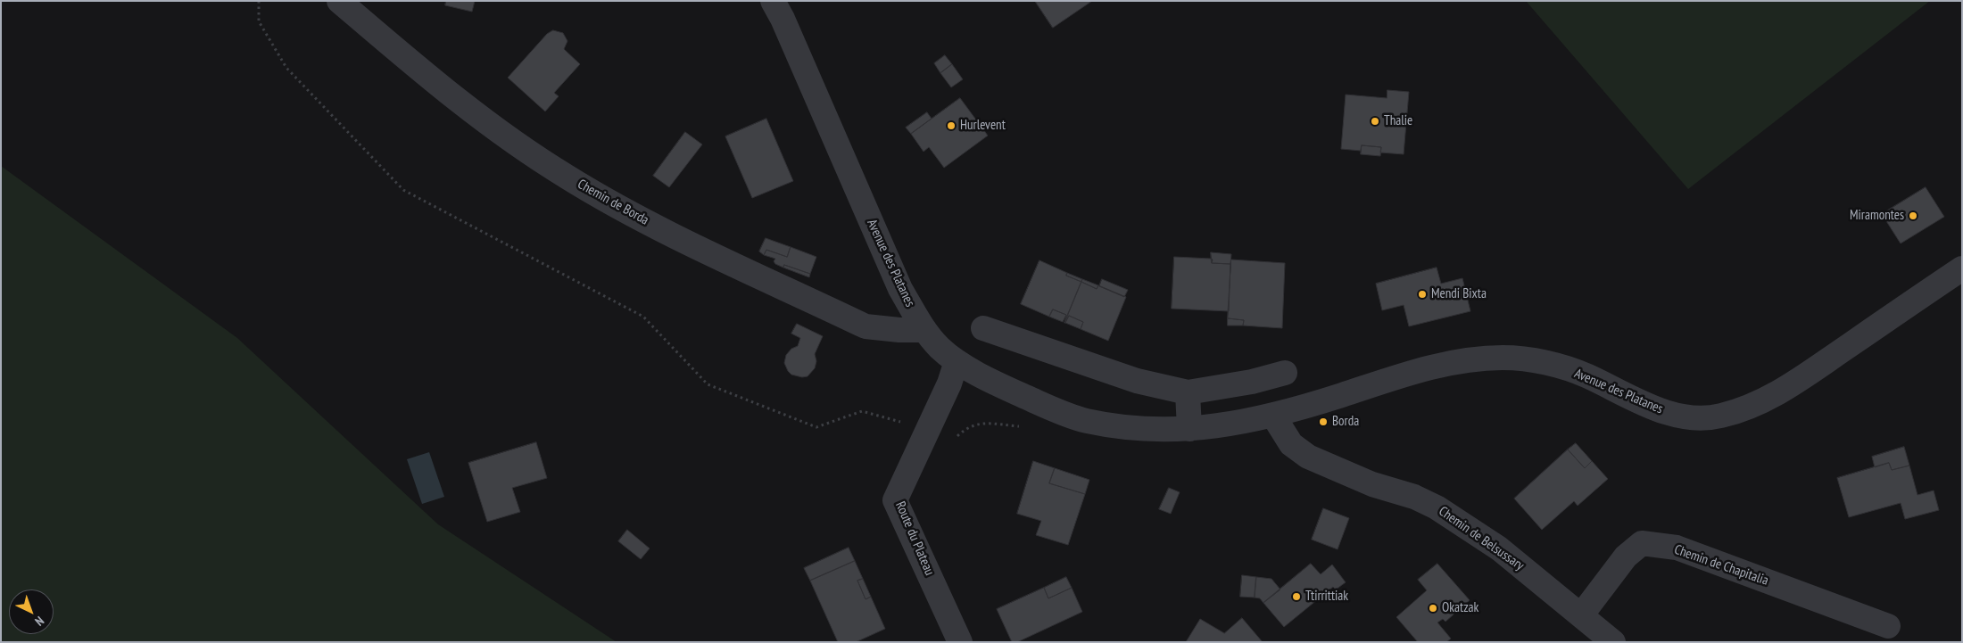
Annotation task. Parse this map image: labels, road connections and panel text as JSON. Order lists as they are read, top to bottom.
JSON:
{
  "streets": {
    "street": [
      "Chemin de Borda",
      "Avenue des Platanes",
      "Route du Plateau",
      "Chemin de Belsussary",
      "Chemin de Chapitalia"
    ]
  },
  "crossings": [
    ["Chemin de Borda", "Avenue des Platanes"],
    ["Avenue des Platanes", "Route du Plateau"],
    ["Avenue des Platanes", "Chemin de Belsussary"],
    ["Chemin de Belsussary", "Chemin de Chapitalia"]
  ],
  "places": [
    "Thalie",
    "Hurlevent",
    "Miramontes",
    "Mendi Bixta",
    "Borda",
    "Ttirrittiak",
    "Okatzak"
  ],
  "north": "bottom right"
}
